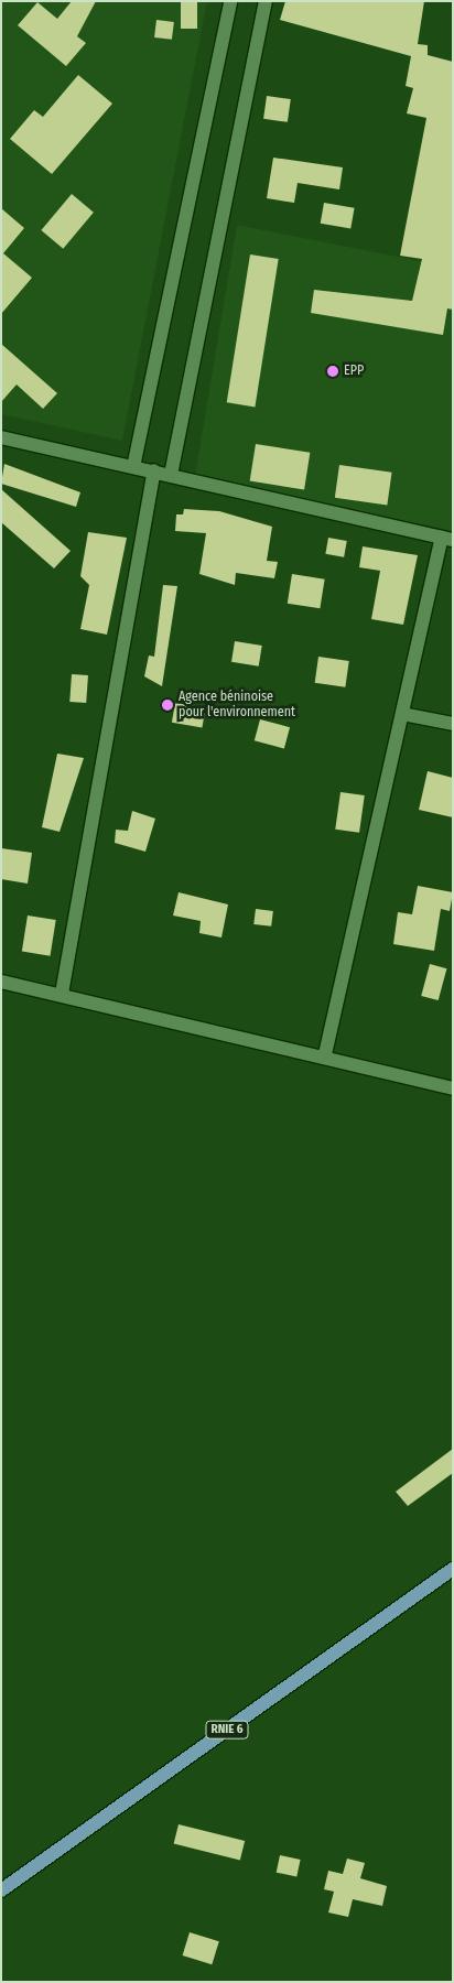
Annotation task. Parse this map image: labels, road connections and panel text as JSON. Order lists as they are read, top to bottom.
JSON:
{
  "streets": {
    "main road": ["RNIE 6"]
  },
  "places": ["EPP", "Agence béninoise pour l'environnement"]
}
